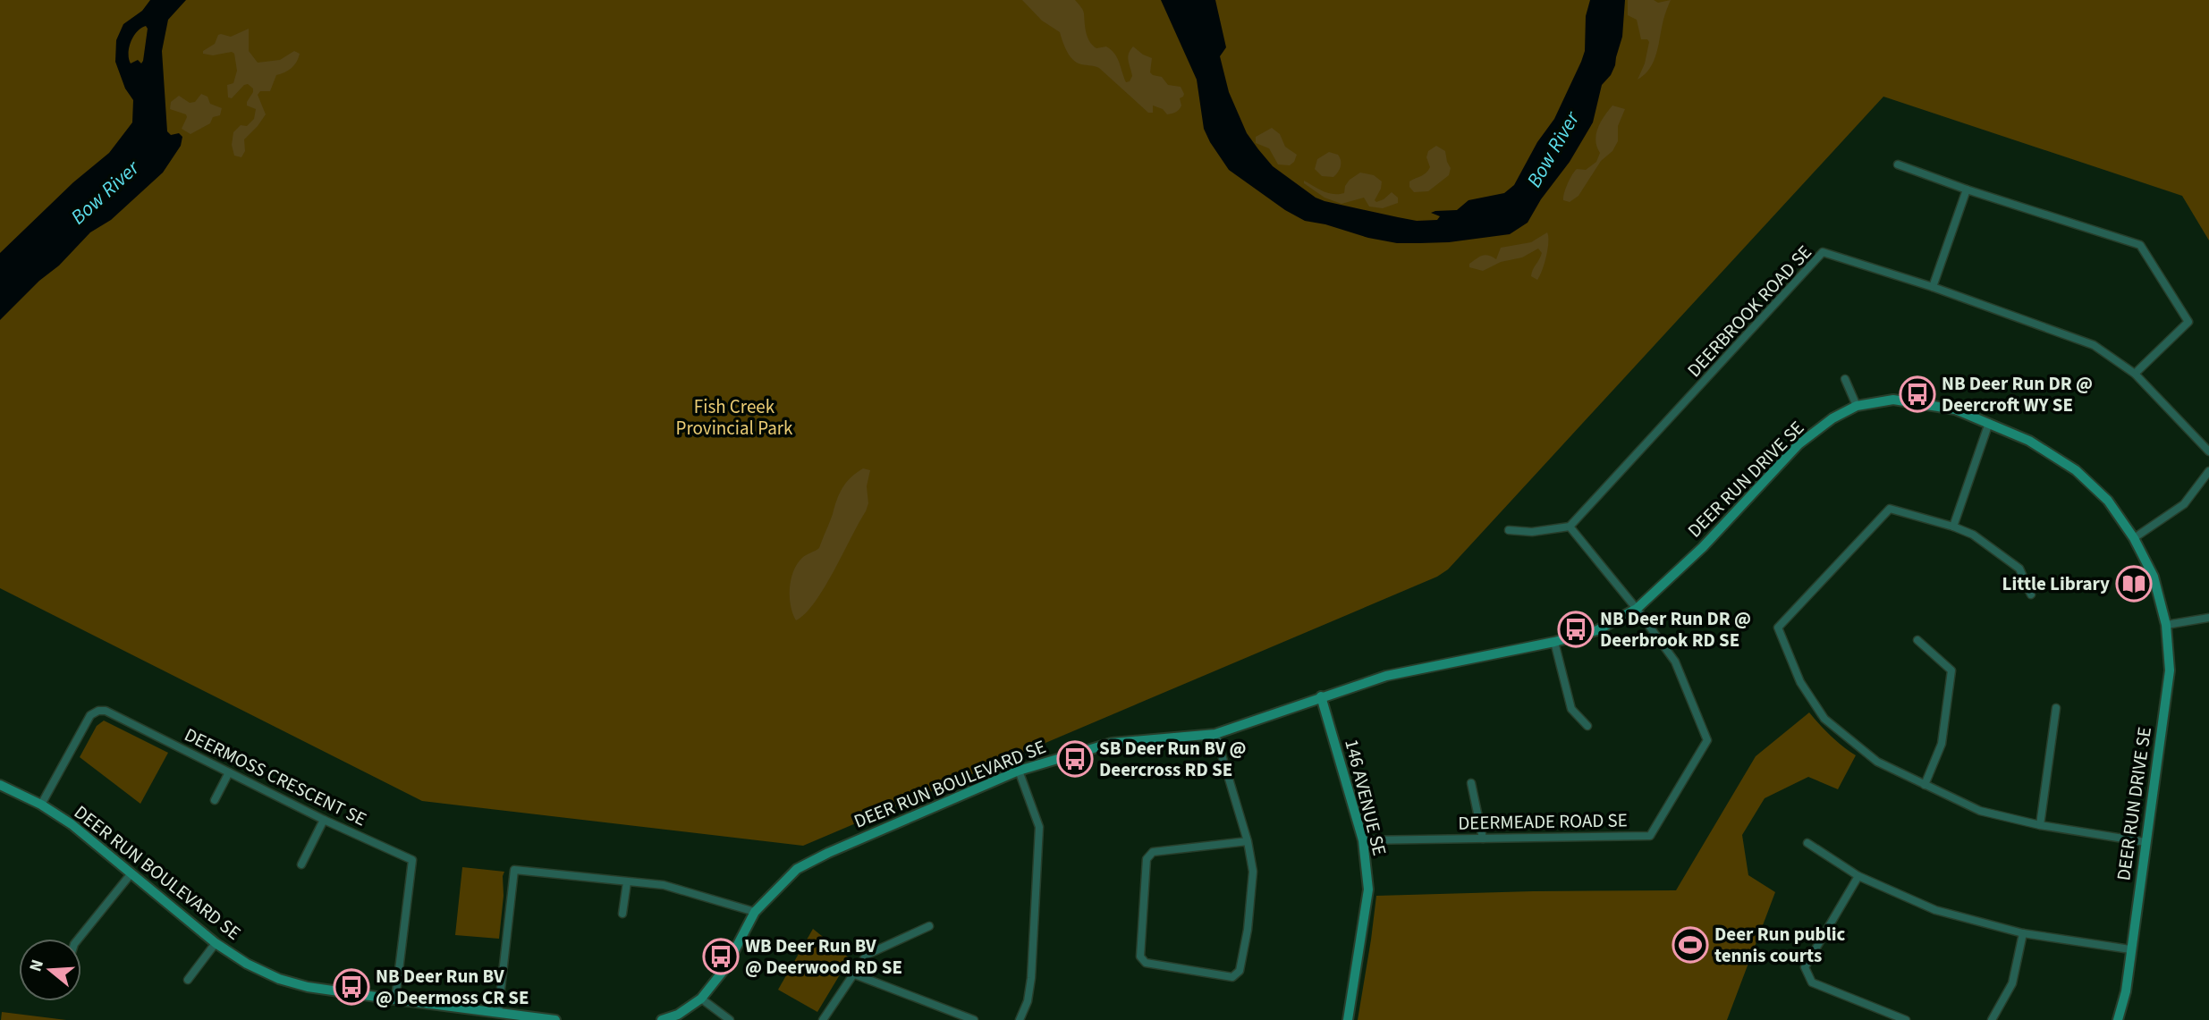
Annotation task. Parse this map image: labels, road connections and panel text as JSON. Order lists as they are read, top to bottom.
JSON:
{
  "streets": {
    "street": [
      "DEERBROOK ROAD SE",
      "DEER RUN DRIVE SE",
      "DEERMOSS CRESCENT SE",
      "DEER RUN BOULEVARD SE",
      "146 AVENUE SE",
      "DEERMEADE ROAD SE"
    ]
  },
  "crossings": [
    ["DEER RUN DRIVE SE", "DEER RUN BOULEVARD SE"],
    ["DEER RUN DRIVE SE", "146 AVENUE SE"],
    ["DEER RUN DRIVE SE", "DEERMEADE ROAD SE"],
    ["DEERMOSS CRESCENT SE", "DEER RUN BOULEVARD SE"],
    ["DEER RUN BOULEVARD SE", "146 AVENUE SE"],
    ["146 AVENUE SE", "DEERMEADE ROAD SE"]
  ],
  "water": ["Bow River"],
  "parks": ["Fish Creek Provincial Park"],
  "places": {
    "bus stop": [
      "NB Deer Run DR @ Deercroft WY SE",
      "NB Deer Run DR @ Deerbrook RD SE",
      "SB Deer Run BV @ Deercross RD SE",
      "WB Deer Run BV @ Deerwood RD SE",
      "NB Deer Run BV @ Deermoss CR SE"
    ],
    "library": ["Little Library"],
    "sports": ["Deer Run public tennis courts"]
  },
  "north": "left"
}
